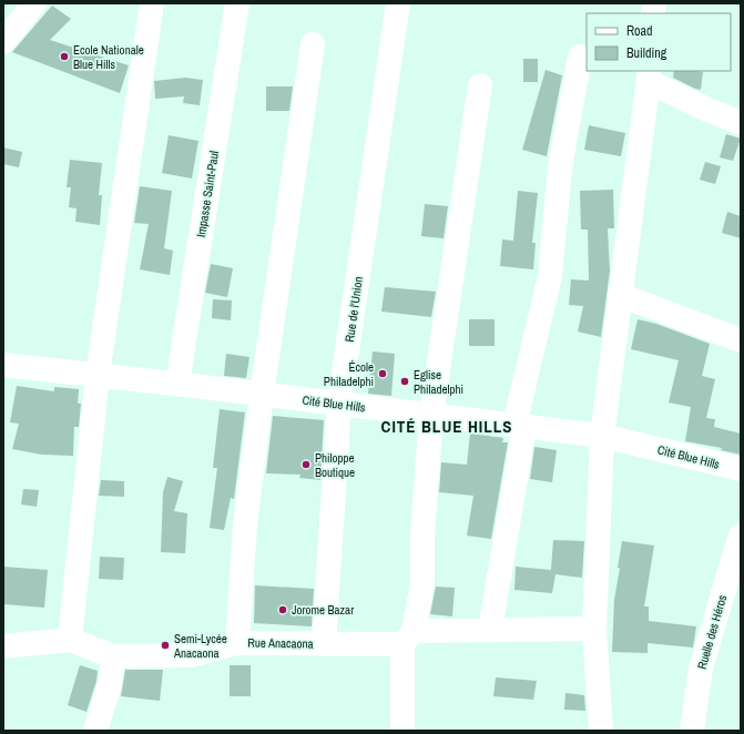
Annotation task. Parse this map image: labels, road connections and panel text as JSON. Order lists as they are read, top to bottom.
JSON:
{
  "streets": {
    "street": [
      "Impasse Saint-Paul",
      "Rue de l'Union",
      "Cité Blue Hills",
      "Ruelle des Héros",
      "Rue Anacaona"
    ]
  },
  "crossings": [
    ["Impasse Saint-Paul", "Cité Blue Hills"],
    ["Rue de l'Union", "Cité Blue Hills"],
    ["Rue de l'Union", "Rue Anacaona"]
  ],
  "districts": ["CITÉ BLUE HILLS"],
  "places": [
    "Ecole Nationale Blue Hills",
    "École Philadelphi",
    "Eglise Philadelphi",
    "Philoppe Boutique",
    "Jorome Bazar",
    "Semi-Lycée Anacaona"
  ],
  "legend": ["Road", "Building"]
}
